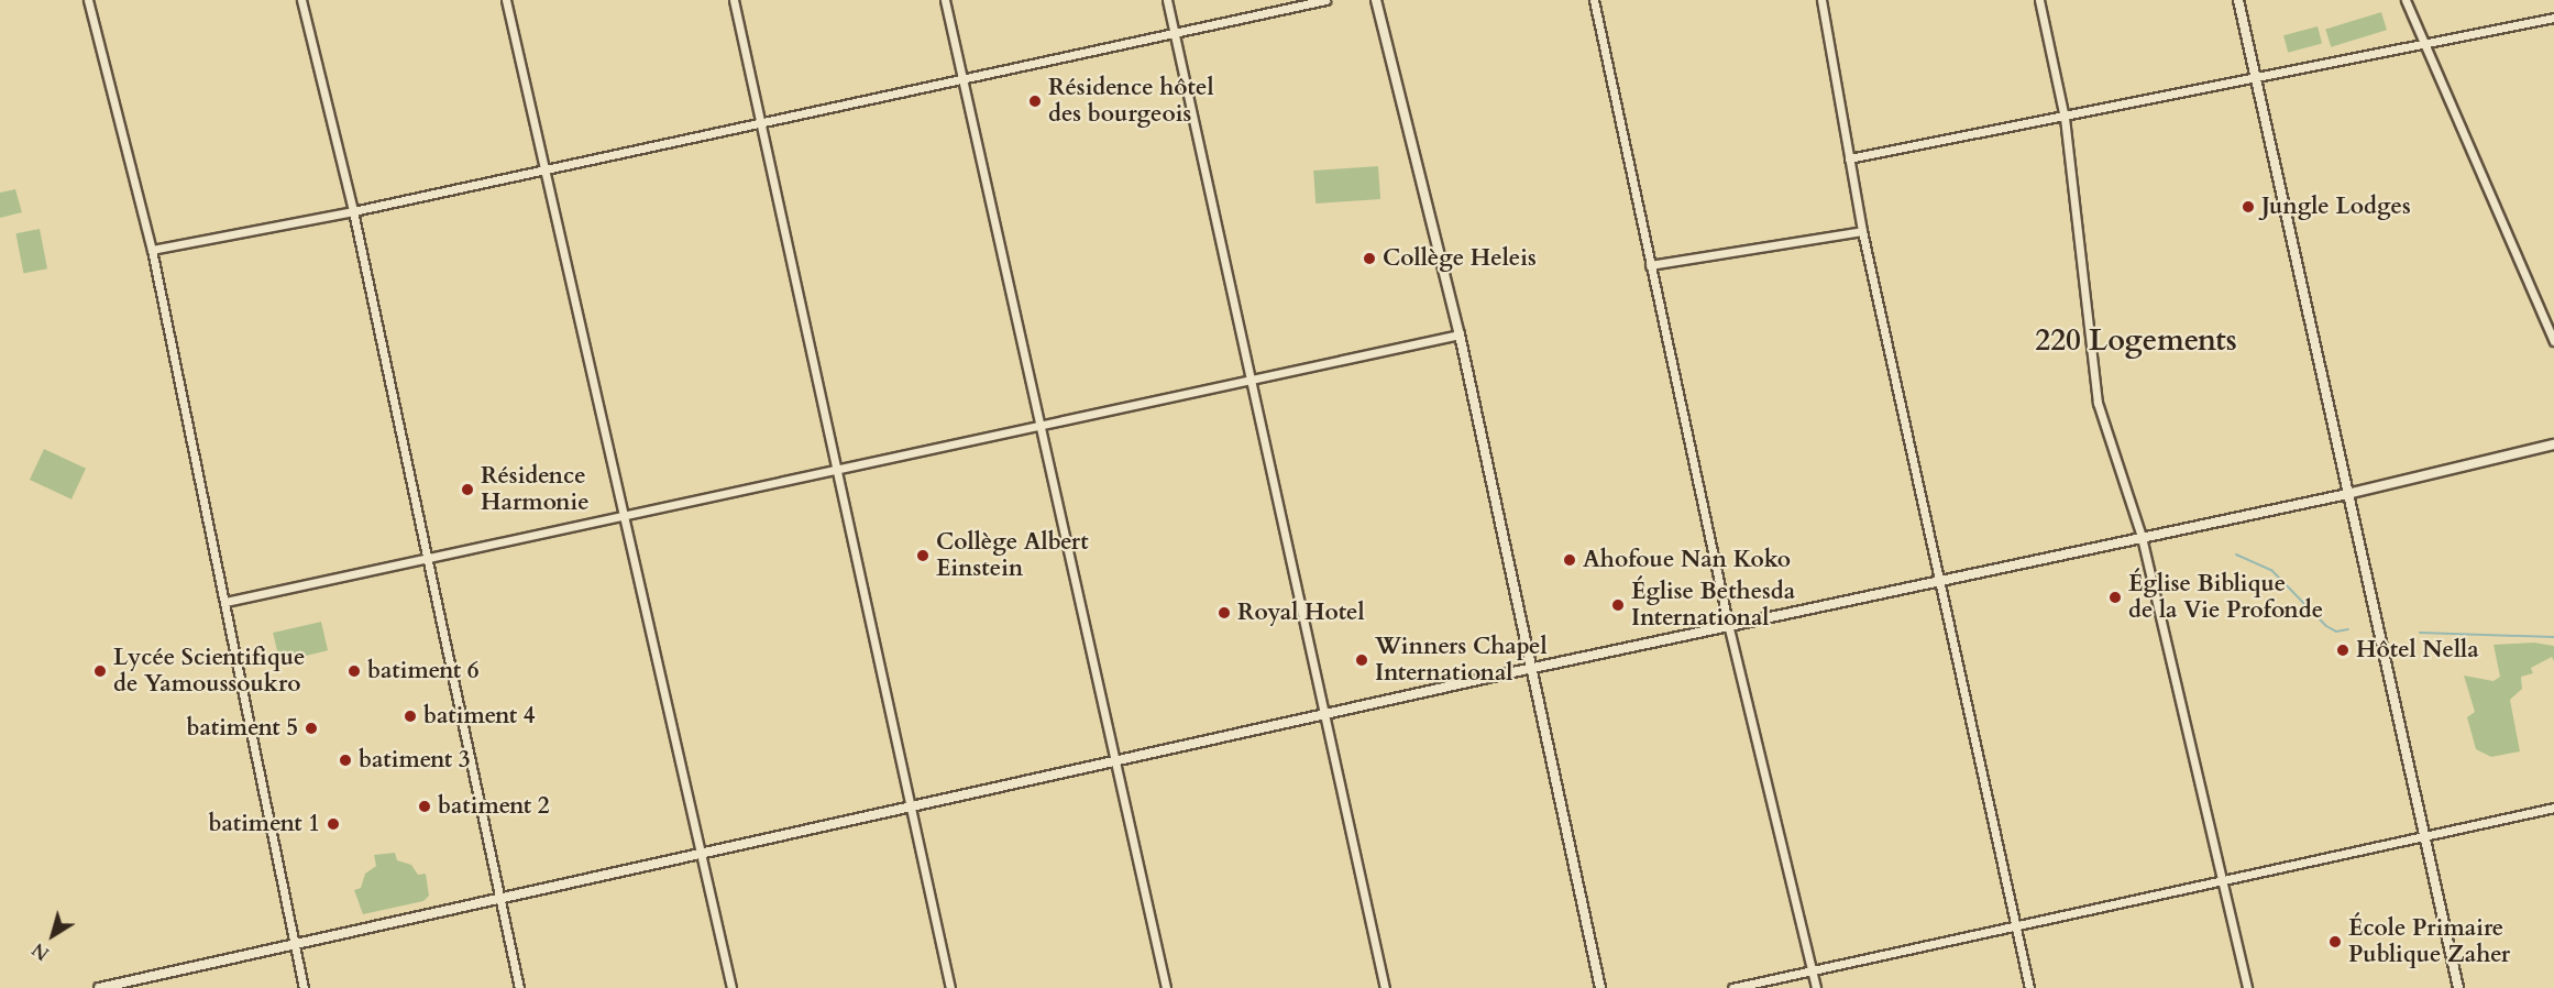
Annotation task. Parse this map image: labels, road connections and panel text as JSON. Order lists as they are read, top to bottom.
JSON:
{
  "districts": ["220 Logements"],
  "places": [
    "Résidence hôtel des bourgeois",
    "Jungle Lodges",
    "Collège Heleis",
    "Résidence Harmonie",
    "Collège Albert Einstein",
    "Ahofoue Nan Koko",
    "Église Biblique de la Vie Profonde",
    "Église Bethesda International",
    "Royal Hotel",
    "Hôtel Nella",
    "Winners Chapel International",
    "Lycée Scientifique de Yamoussoukro",
    "batiment 6",
    "batiment 4",
    "batiment 5",
    "batiment 3",
    "batiment 2",
    "batiment 1",
    "École Primaire Publique Zaher"
  ],
  "north": "bottom left"
}
